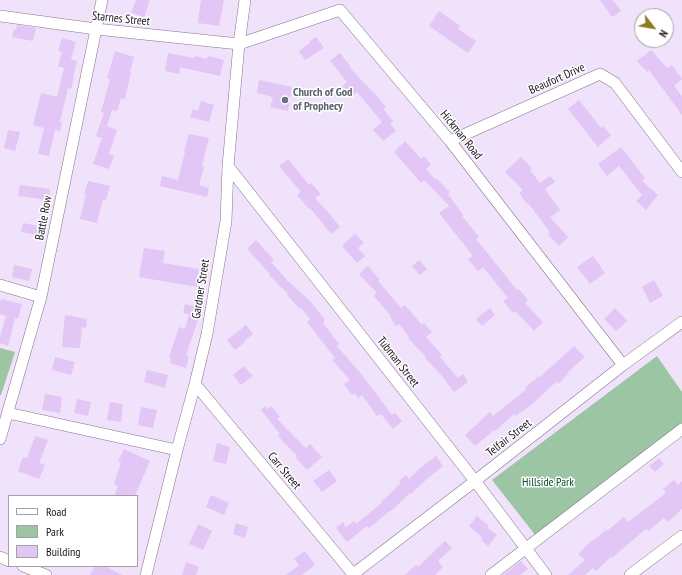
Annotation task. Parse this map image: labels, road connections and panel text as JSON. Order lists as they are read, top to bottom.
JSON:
{
  "streets": {
    "street": [
      "Starnes Street",
      "Beaufort Drive",
      "Hickman Road",
      "Battle Row",
      "Gardner Street",
      "Tubman Street",
      "Telfair Street",
      "Carr Street"
    ]
  },
  "crossings": [
    ["Starnes Street", "Hickman Road"],
    ["Starnes Street", "Battle Row"],
    ["Starnes Street", "Gardner Street"],
    ["Beaufort Drive", "Hickman Road"],
    ["Hickman Road", "Gardner Street"],
    ["Hickman Road", "Telfair Street"],
    ["Gardner Street", "Tubman Street"],
    ["Gardner Street", "Carr Street"],
    ["Tubman Street", "Telfair Street"],
    ["Telfair Street", "Carr Street"]
  ],
  "parks": ["Hillside Park"],
  "places": ["Church of God of Prophecy"],
  "legend": ["Road", "Park", "Building"],
  "north": "bottom right"
}
